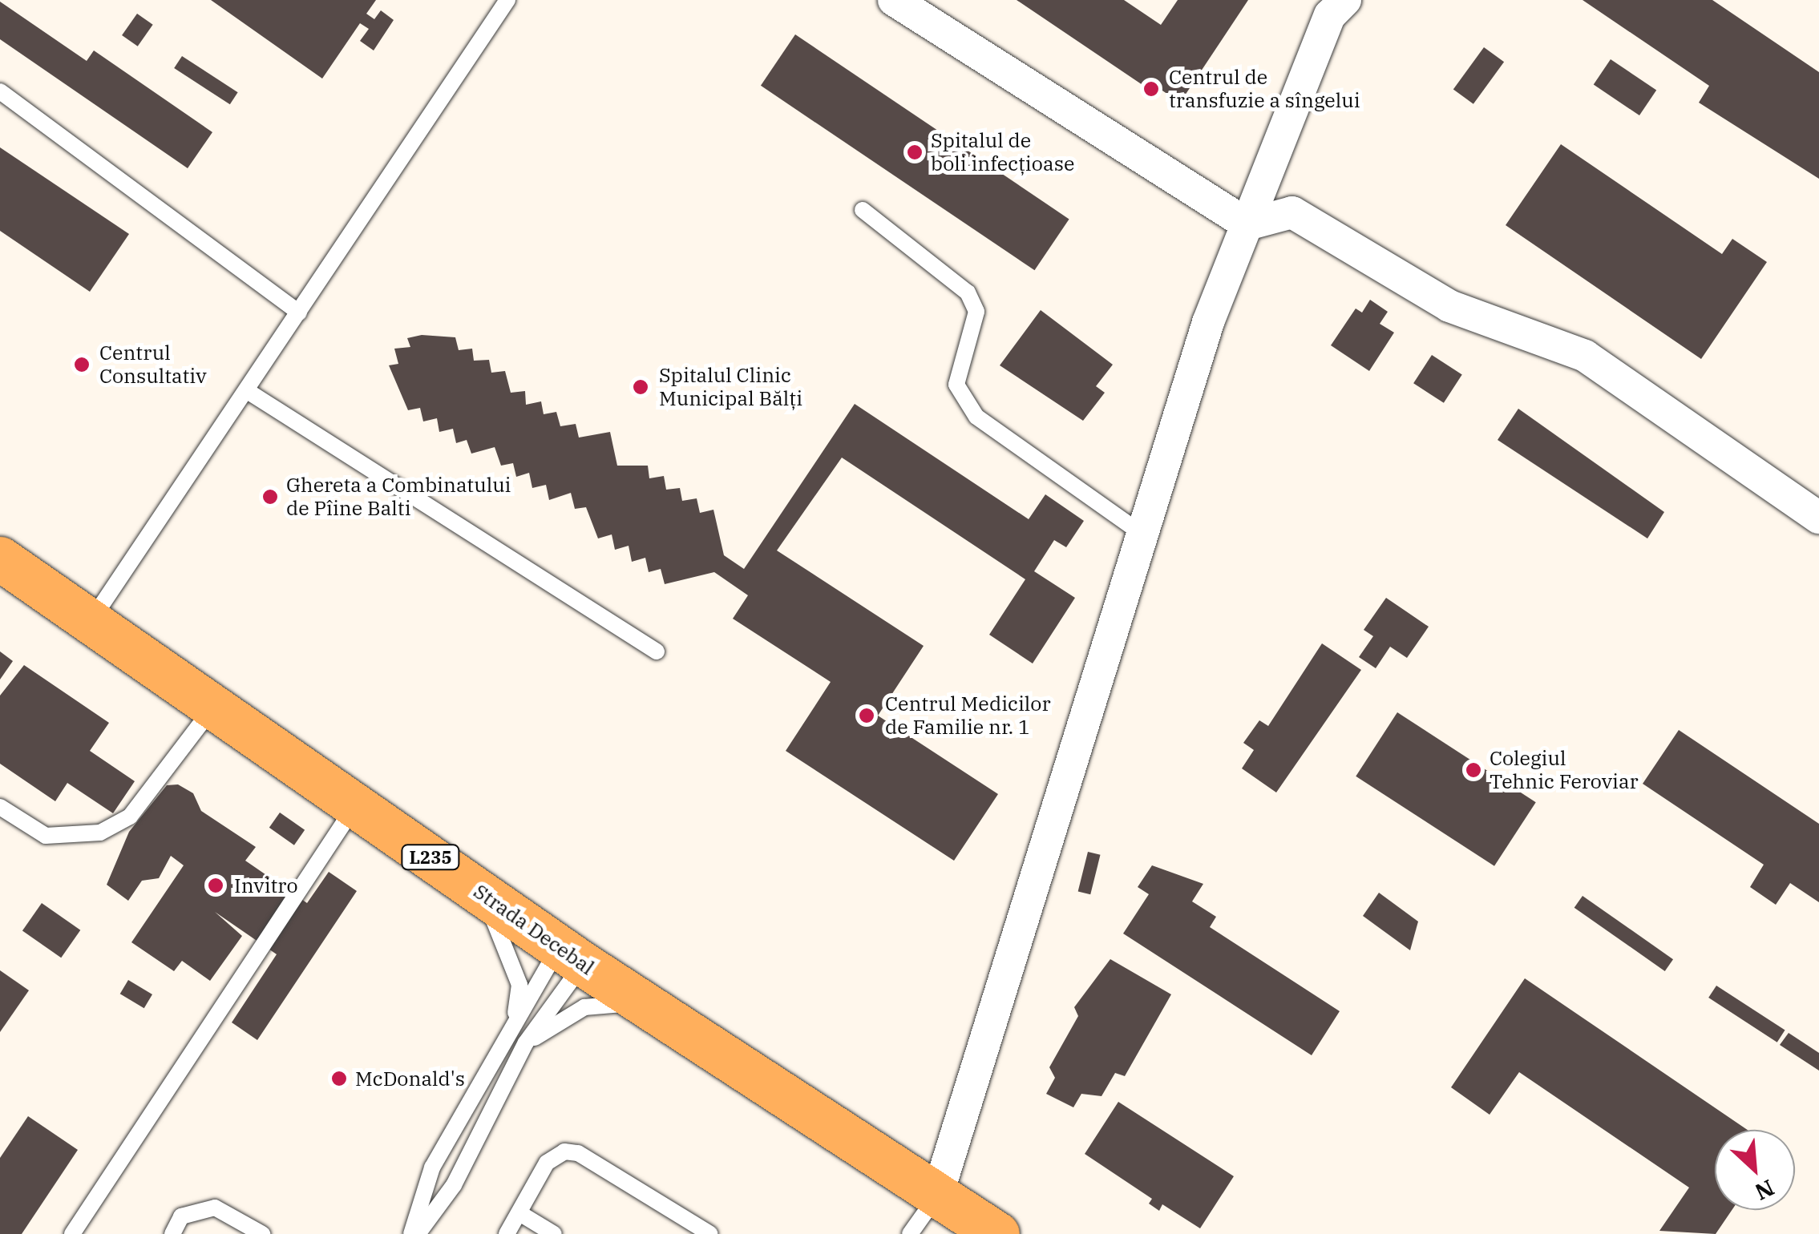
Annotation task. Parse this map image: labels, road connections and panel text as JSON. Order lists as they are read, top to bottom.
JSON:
{
  "streets": {
    "main road": ["L235", "Strada Decebal"]
  },
  "places": [
    "Centrul de transfuzie a sîngelui",
    "Spitalul de boli infecțioase",
    "Centrul Consultativ",
    "Spitalul Clinic Municipal Bălți",
    "Ghereta a Combinatului de Pîine Balti",
    "Centrul Medicilor de Familie nr. 1",
    "Colegiul Tehnic Feroviar",
    "Invitro",
    "McDonald's"
  ],
  "north": "bottom right"
}
